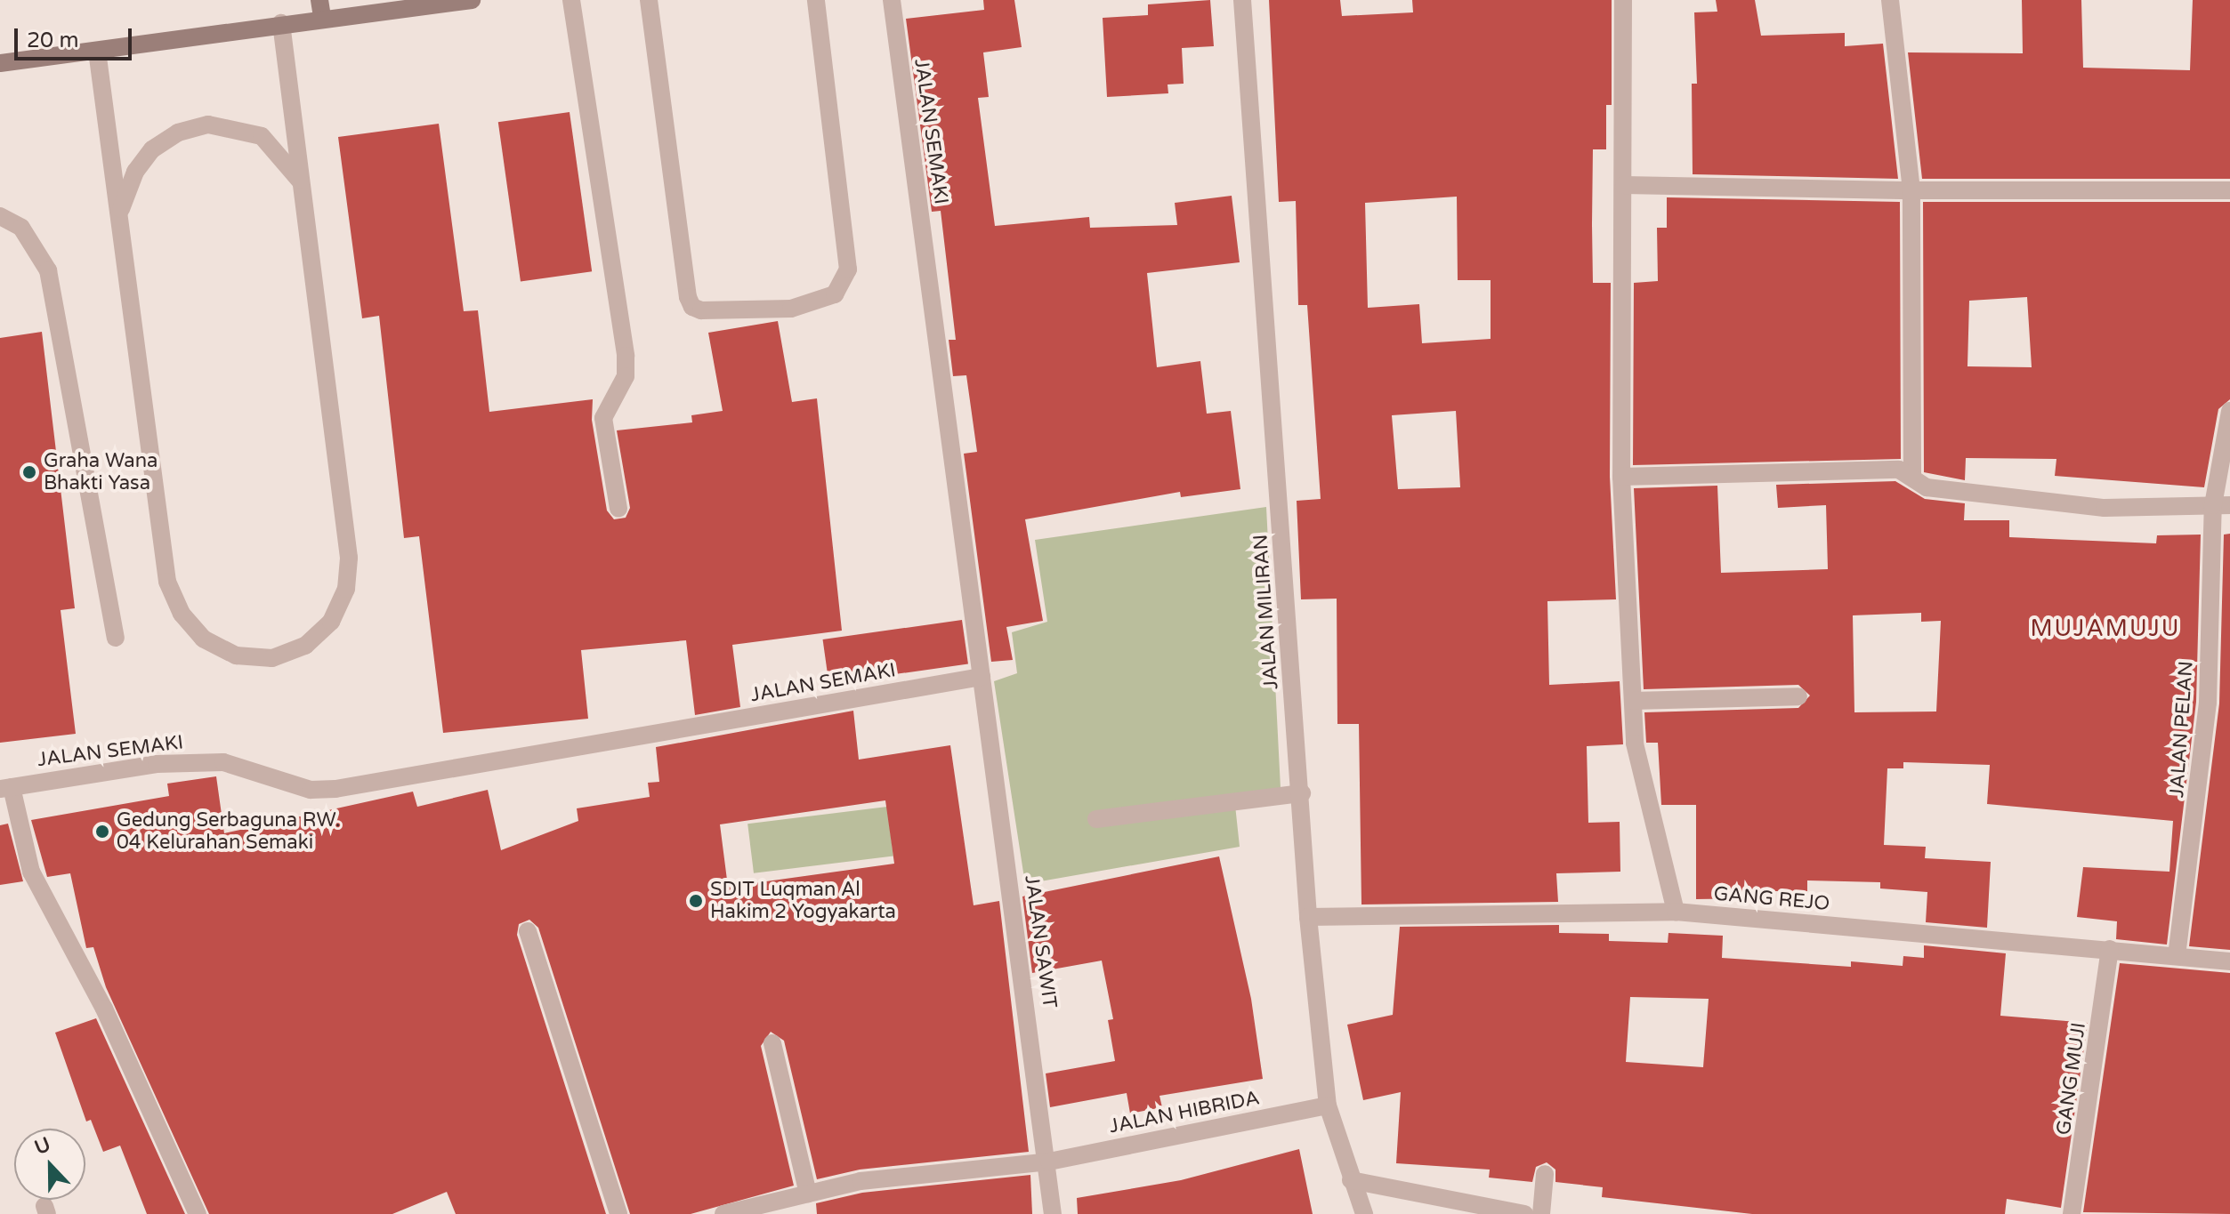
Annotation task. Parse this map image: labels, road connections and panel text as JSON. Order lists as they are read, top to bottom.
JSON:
{
  "streets": {
    "street": [
      "JALAN SEMAKI",
      "JALAN MILIRAN",
      "JALAN PELAN",
      "GANG REJO",
      "JALAN SAWIT",
      "GANG MUJI",
      "JALAN HIBRIDA"
    ]
  },
  "crossings": [
    ["JALAN SEMAKI", "JALAN SAWIT"],
    ["JALAN MILIRAN", "GANG REJO"],
    ["JALAN MILIRAN", "JALAN HIBRIDA"],
    ["JALAN PELAN", "GANG REJO"],
    ["GANG REJO", "GANG MUJI"],
    ["JALAN SAWIT", "JALAN HIBRIDA"]
  ],
  "districts": ["MUJAMUJU"],
  "places": ["Graha Wana Bhakti Yasa", "Gedung Serbaguna RW. 04 Kelurahan Semaki", "SDIT Luqman Al Hakim 2 Yogyakarta"],
  "scale_bar": "20 m",
  "north": "top"
}
